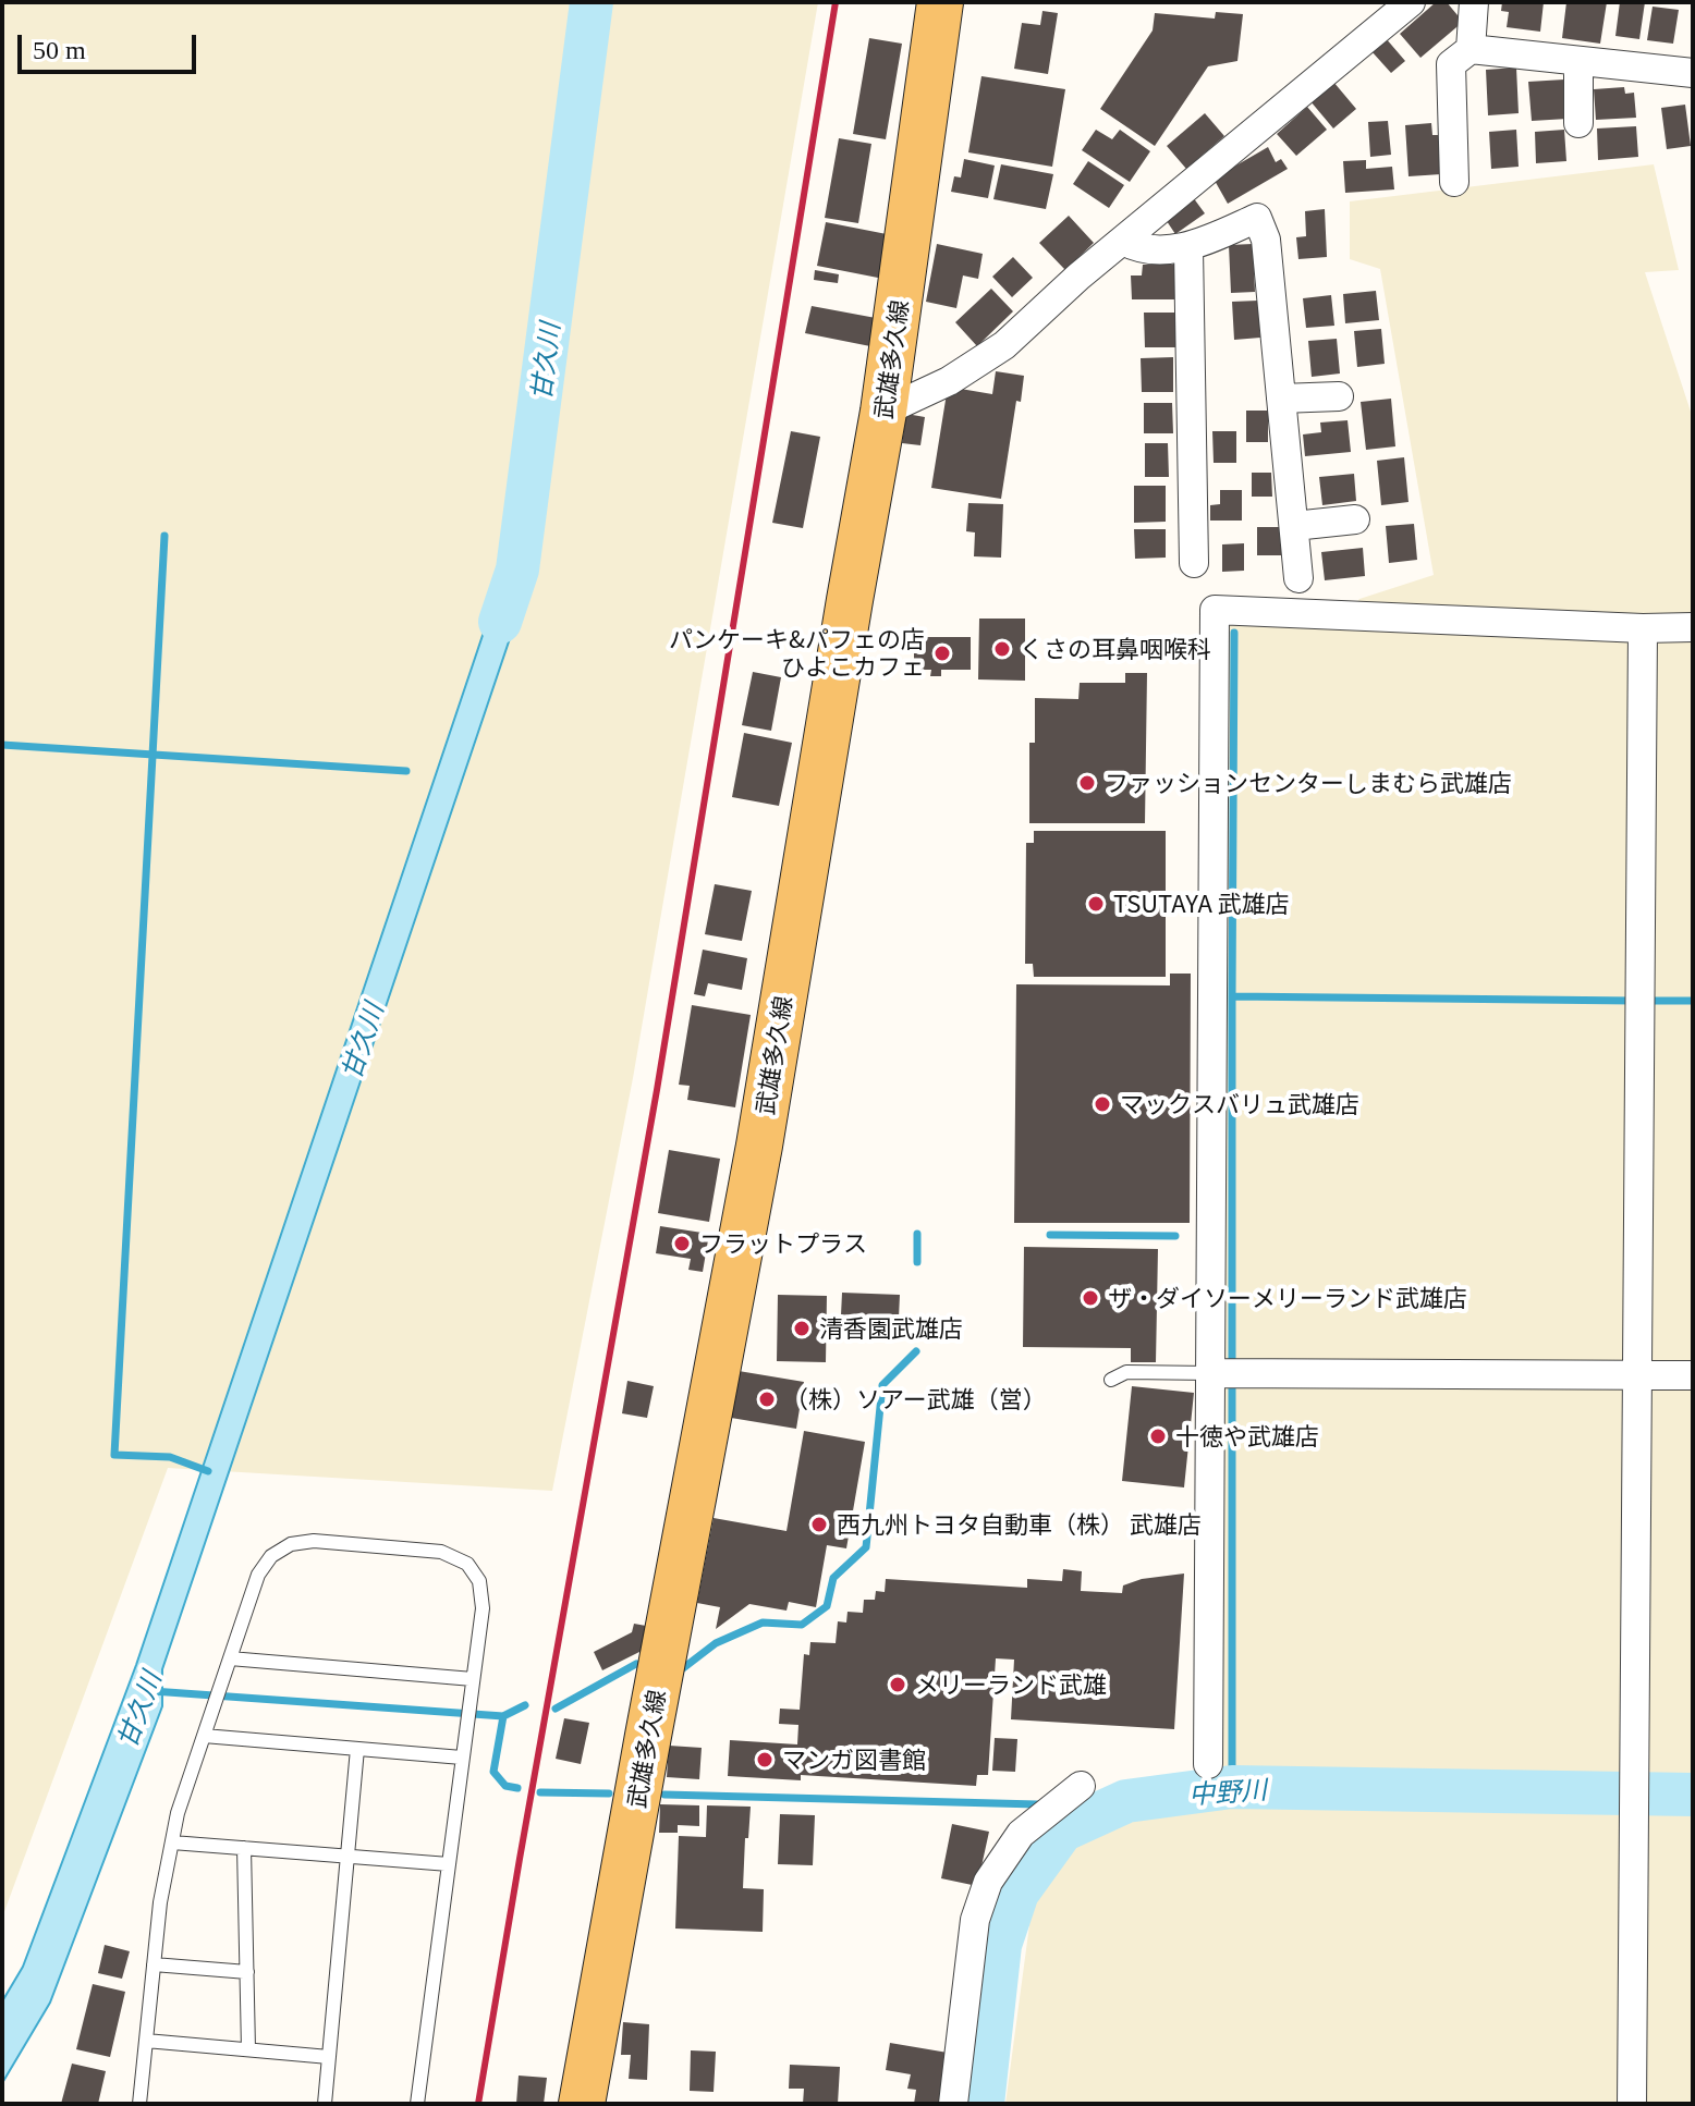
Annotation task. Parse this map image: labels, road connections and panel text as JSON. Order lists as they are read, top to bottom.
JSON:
{
  "streets": {
    "main road": ["武雄多久線"]
  },
  "water": ["甘久川", "中野川"],
  "places": [
    "くさの耳鼻咽喉科",
    "パンケーキ&パフェの店 ひよこカフェ",
    "ファッションセンターしまむら武雄店",
    "TSUTAYA 武雄店",
    "マックスバリュ武雄店",
    "フラットプラス",
    "ザ・ダイソーメリーランド武雄店",
    "清香園武雄店",
    "（株）ソアー武雄（営）",
    "十徳や武雄店",
    "西九州トヨタ自動車（株） 武雄店",
    "メリーランド武雄",
    "マンガ図書館"
  ],
  "scale_bar": "50 m"
}
